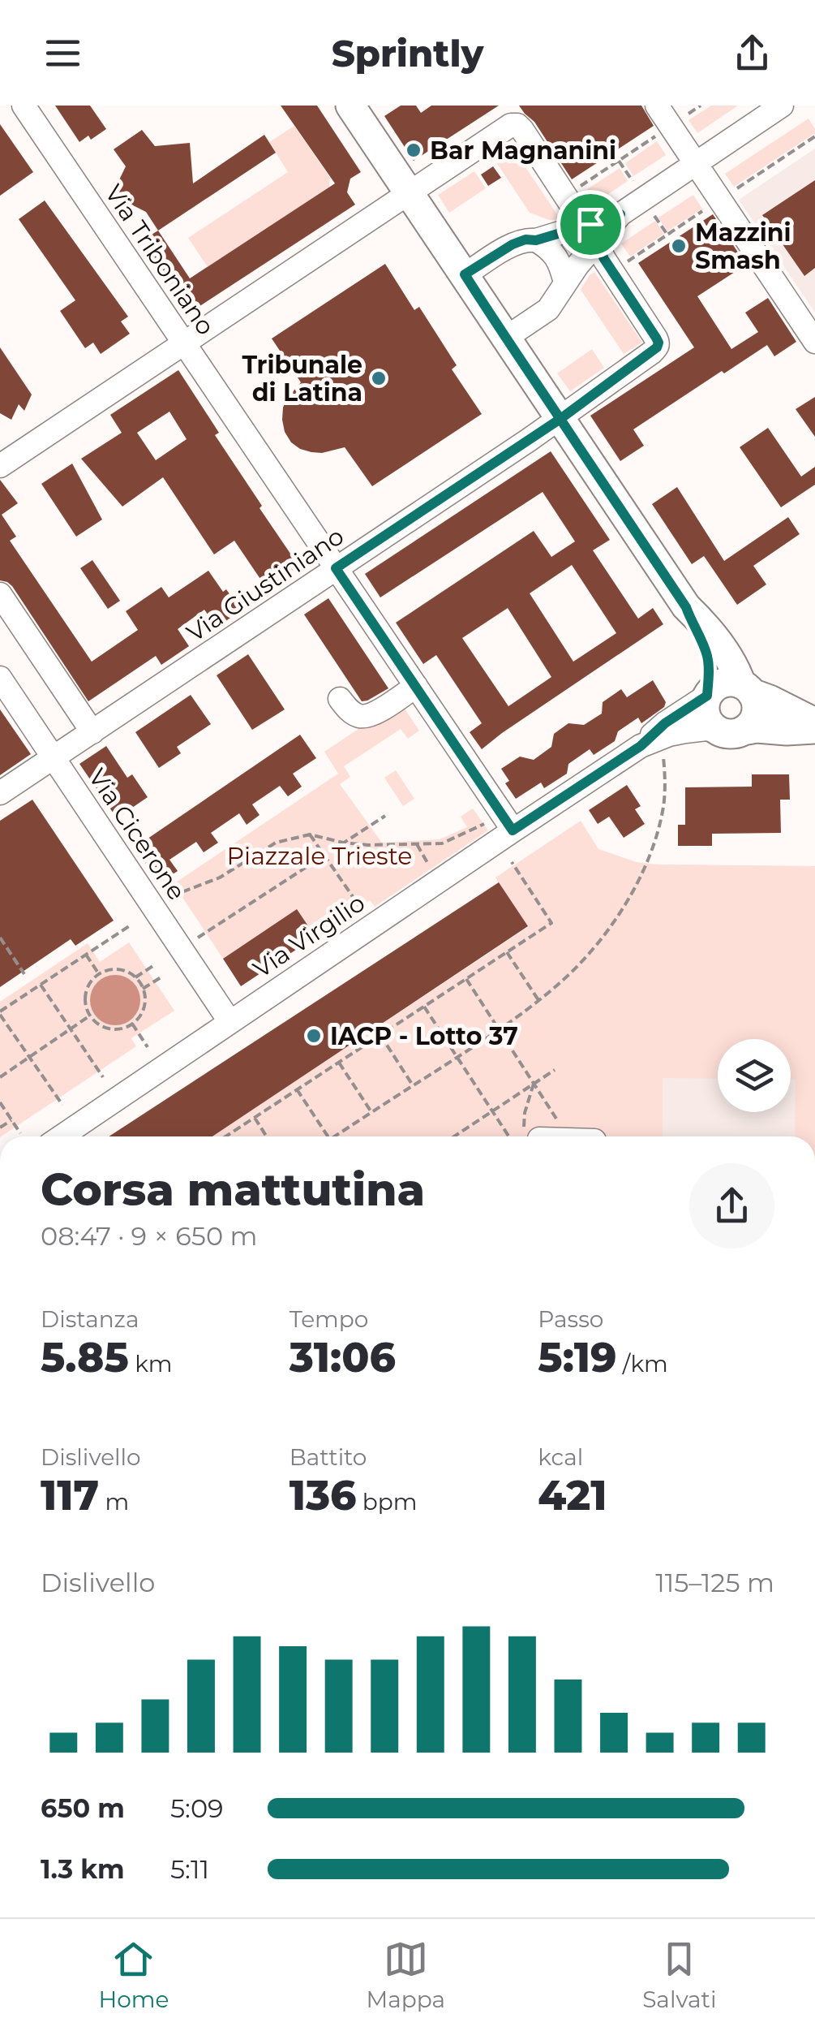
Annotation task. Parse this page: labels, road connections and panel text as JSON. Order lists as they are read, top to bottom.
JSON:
{
  "streets": {
    "street": [
      "Via Triboniano",
      "Via Giustiniano",
      "Via Cicerone",
      "Via Virgilio"
    ]
  },
  "crossings": [
    ["Via Triboniano", "Via Giustiniano"],
    ["Via Triboniano", "Via Virgilio"],
    ["Via Giustiniano", "Via Cicerone"],
    ["Via Cicerone", "Via Virgilio"]
  ],
  "parks": ["Piazzale Trieste"],
  "places": [
    "Bar Magnanini",
    "Mazzini Smash",
    "Tribunale di Latina",
    "IACP - Lotto 37"
  ],
  "page": {
    "header": "Sprintly",
    "heading": ["Corsa mattutina", "08:47 · 9 × 650 m"],
    "stats": [
      ["Distanza", "5.85 km"],
      ["Tempo", "31:06"],
      ["Passo", "5:19 /km"],
      ["Dislivello", "117 m"],
      ["Battito", "136 bpm"],
      ["kcal", "421"]
    ],
    "chart": ["Dislivello", "115–125 m"],
    "list": [
      {
        "name": "650 m",
        "note": "5:09"
      },
      {
        "name": "1.3 km",
        "note": "5:11"
      }
    ],
    "tabs": ["Home", "Mappa", "Salvati"]
  }
}
